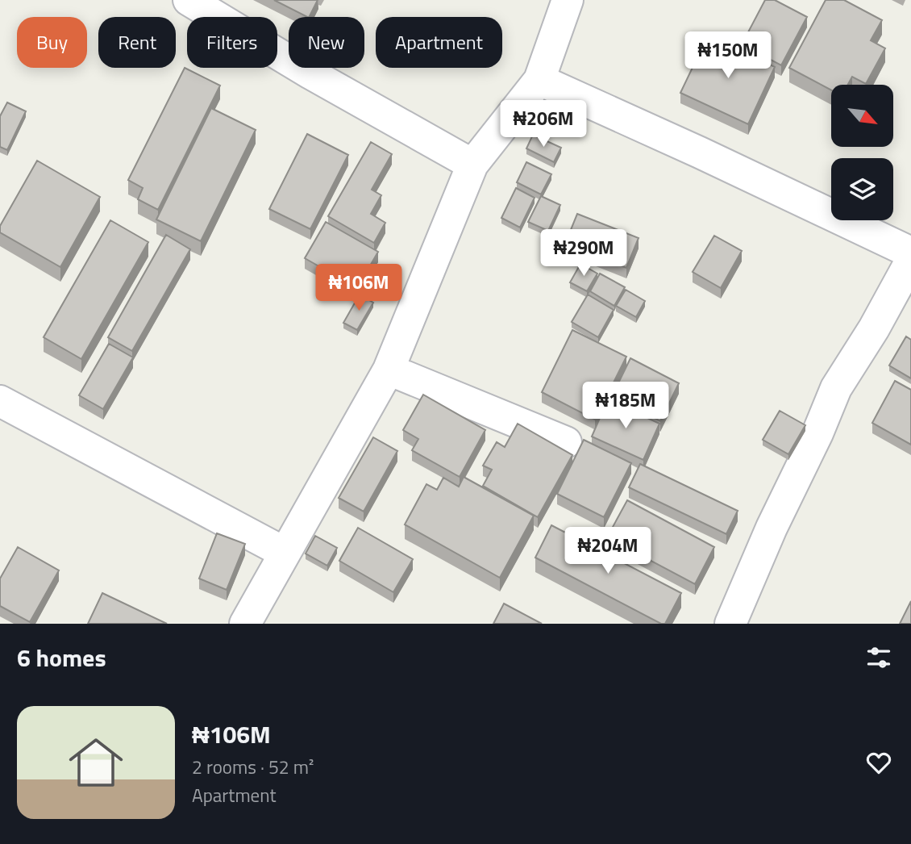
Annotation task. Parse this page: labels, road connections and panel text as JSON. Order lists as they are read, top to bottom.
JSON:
{
  "north": "bottom right",
  "page": {
    "chip": [
      "Buy",
      "Rent",
      "Filters",
      "New",
      "Apartment"
    ],
    "price": [
      "₦150M",
      "₦206M",
      "₦290M",
      "₦106M",
      "₦185M",
      "₦204M"
    ],
    "heading": "6 homes",
    "list": [
      {
        "name": "₦106M",
        "note": "2 rooms · 52 m² · Apartment"
      }
    ]
  }
}
